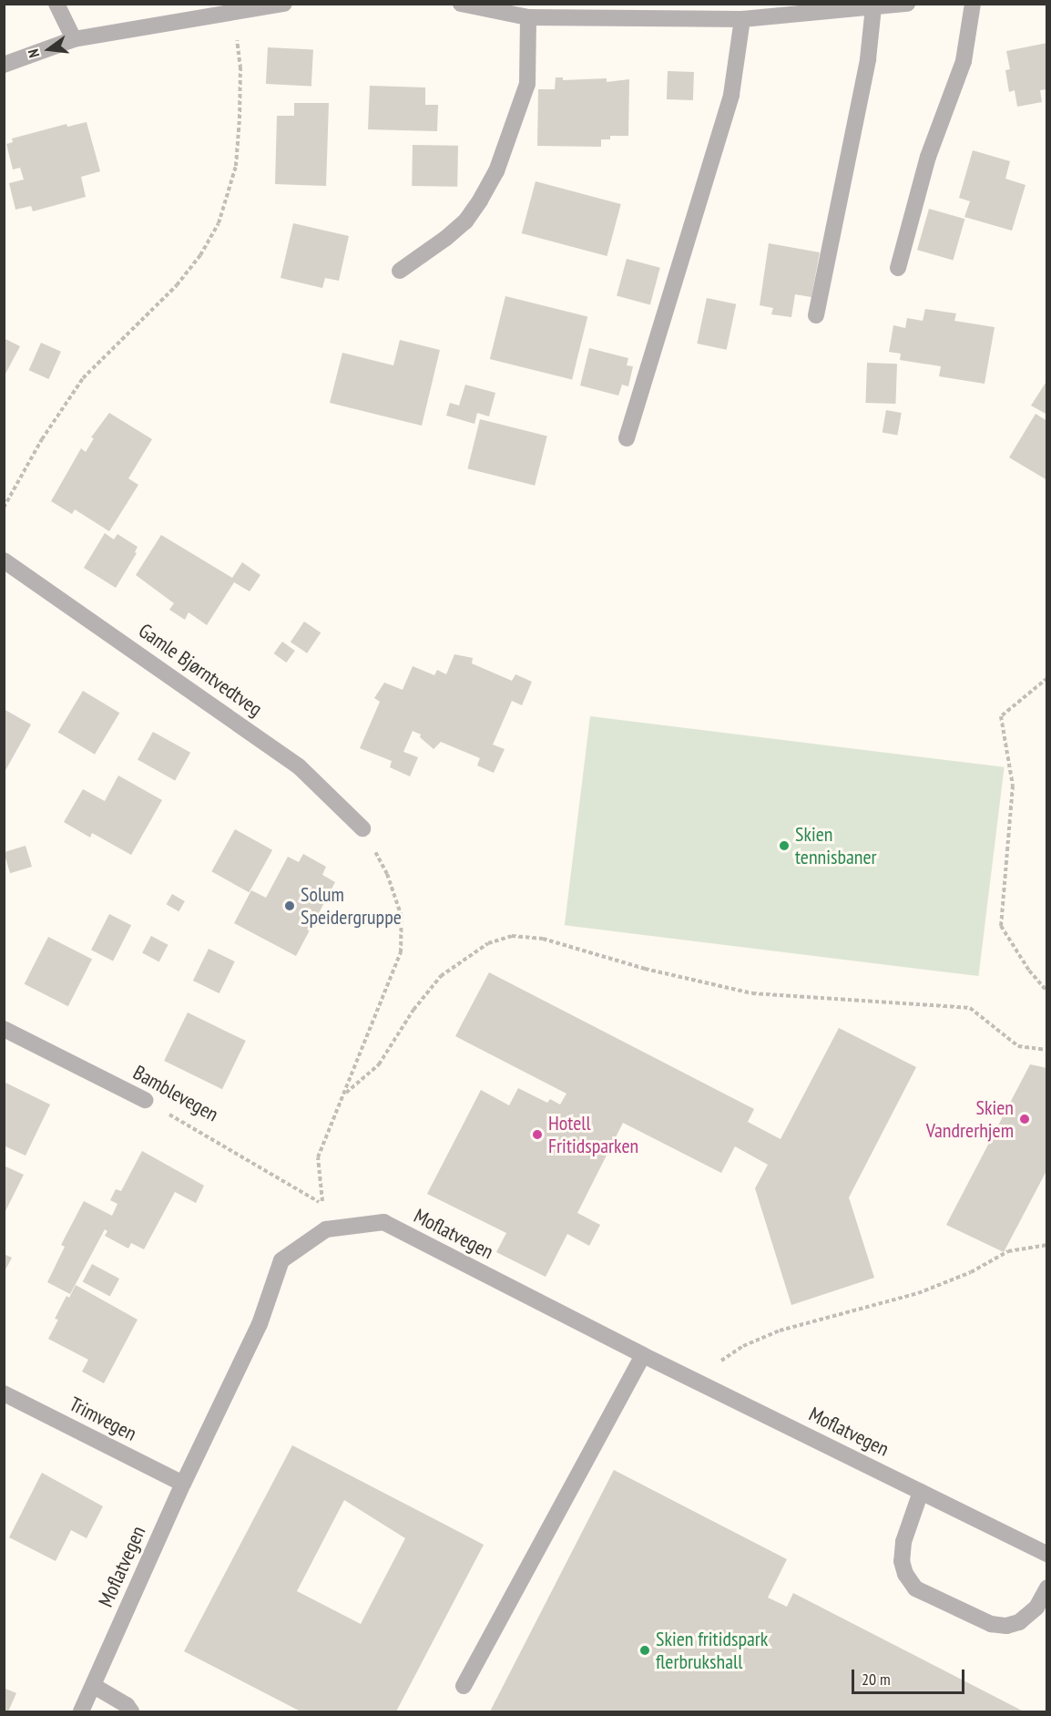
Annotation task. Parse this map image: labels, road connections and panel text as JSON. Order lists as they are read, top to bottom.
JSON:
{
  "streets": {
    "street": [
      "Gamle Bjørntvedtveg",
      "Bamblevegen",
      "Moflatvegen",
      "Trimvegen"
    ]
  },
  "crossings": [
    ["Moflatvegen", "Trimvegen"]
  ],
  "places": [
    "Skien tennisbaner",
    "Solum Speidergruppe",
    "Skien Vandrerhjem",
    "Hotell Fritidsparken",
    "Skien fritidspark flerbrukshall"
  ],
  "scale_bar": "20 m",
  "north": "left"
}
